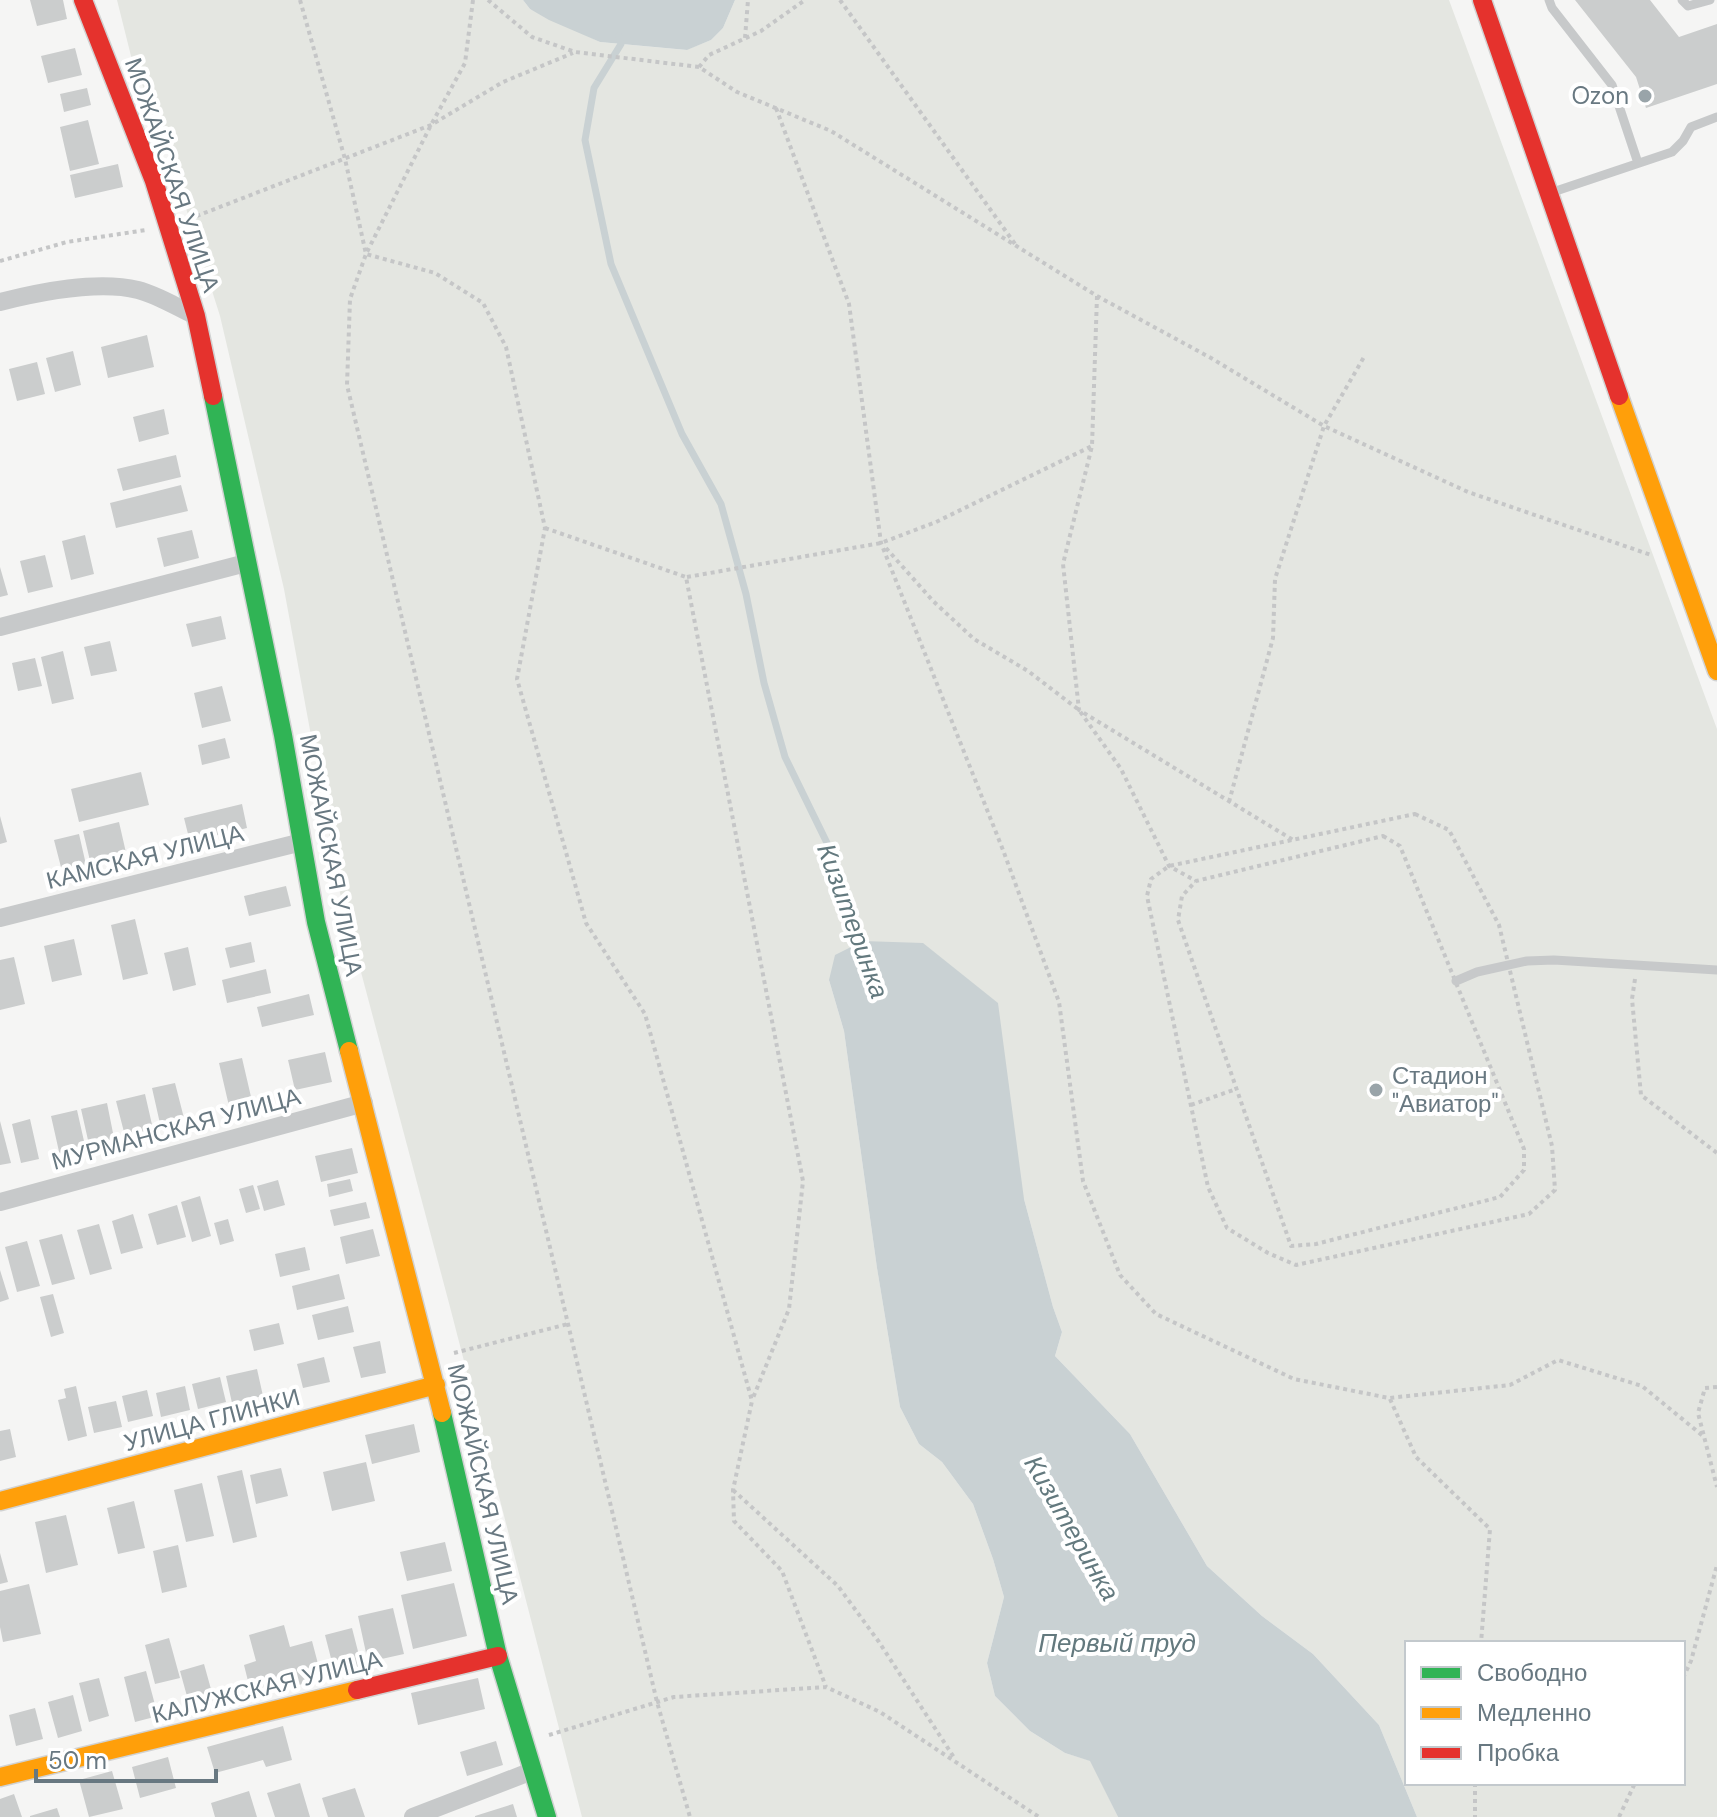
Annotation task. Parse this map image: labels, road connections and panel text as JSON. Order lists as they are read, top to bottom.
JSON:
{
  "streets": {
    "street": [
      "МОЖАЙСКАЯ УЛИЦА",
      "КАМСКАЯ УЛИЦА",
      "МУРМАНСКАЯ УЛИЦА",
      "УЛИЦА ГЛИНКИ",
      "КАЛУЖСКАЯ УЛИЦА"
    ]
  },
  "crossings": [
    ["МОЖАЙСКАЯ УЛИЦА", "КАМСКАЯ УЛИЦА"],
    ["МОЖАЙСКАЯ УЛИЦА", "МУРМАНСКАЯ УЛИЦА"],
    ["МОЖАЙСКАЯ УЛИЦА", "УЛИЦА ГЛИНКИ"],
    ["МОЖАЙСКАЯ УЛИЦА", "КАЛУЖСКАЯ УЛИЦА"]
  ],
  "water": ["Кизитеринка", "Первый пруд"],
  "places": ["Ozon", "Стадион \"Авиатор\""],
  "legend": ["Свободно", "Медленно", "Пробка"],
  "scale_bar": "50 m"
}
